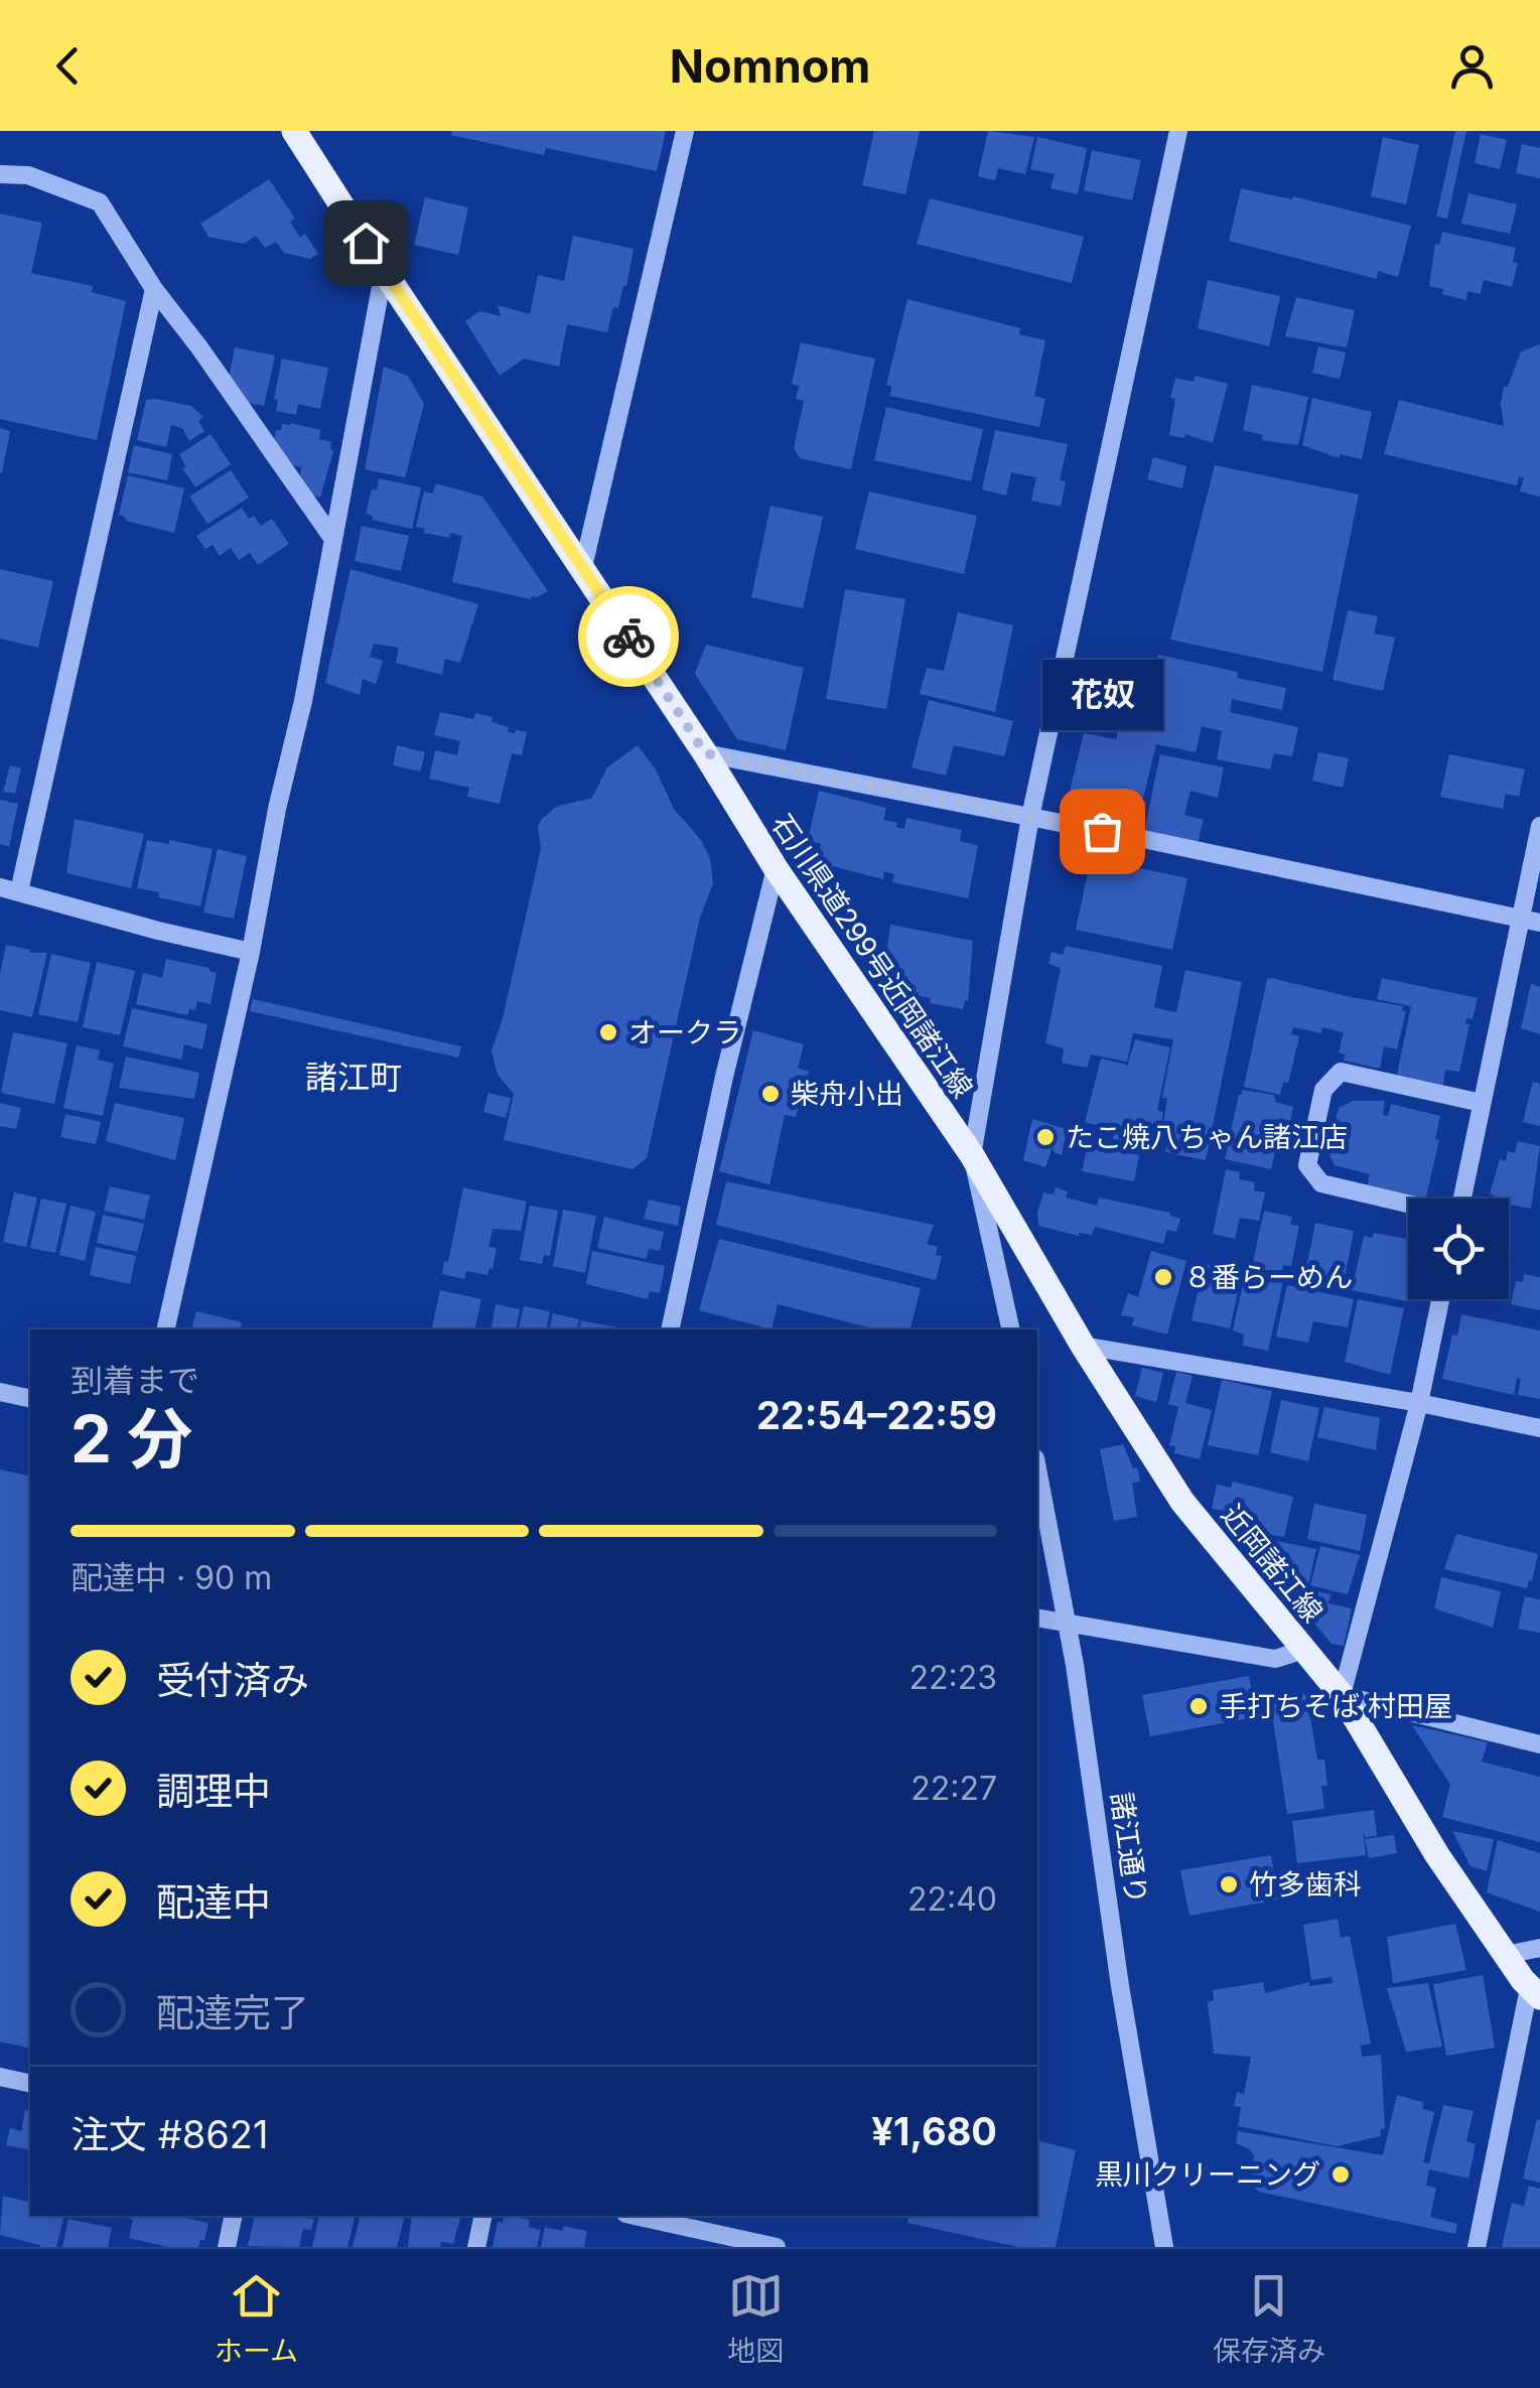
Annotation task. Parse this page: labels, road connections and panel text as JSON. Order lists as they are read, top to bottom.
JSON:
{
  "streets": {
    "main road": ["石川県道299号近岡諸江線", "近岡諸江線"],
    "street": ["諸江通り"]
  },
  "crossings": [
    ["石川県道299号近岡諸江線", "近岡諸江線"]
  ],
  "districts": ["諸江町"],
  "places": [
    "花奴",
    "オークラ",
    "柴舟小出",
    "たこ焼八ちゃん諸江店",
    "８番らーめん",
    "手打ちそば 村田屋",
    "竹多歯科",
    "黒川クリーニング"
  ],
  "page": {
    "header": "Nomnom",
    "bubble": "花奴",
    "heading": ["2 分", "到着まで", "22:54–22:59"],
    "panel": ["注文 #8621", "¥1,680"],
    "bar": "配達中 · 90 m",
    "list": [
      ["受付済み", "22:23"],
      ["調理中", "22:27"],
      ["配達中", "22:40"],
      "配達完了"
    ],
    "tabs": ["ホーム", "地図", "保存済み"]
  }
}
